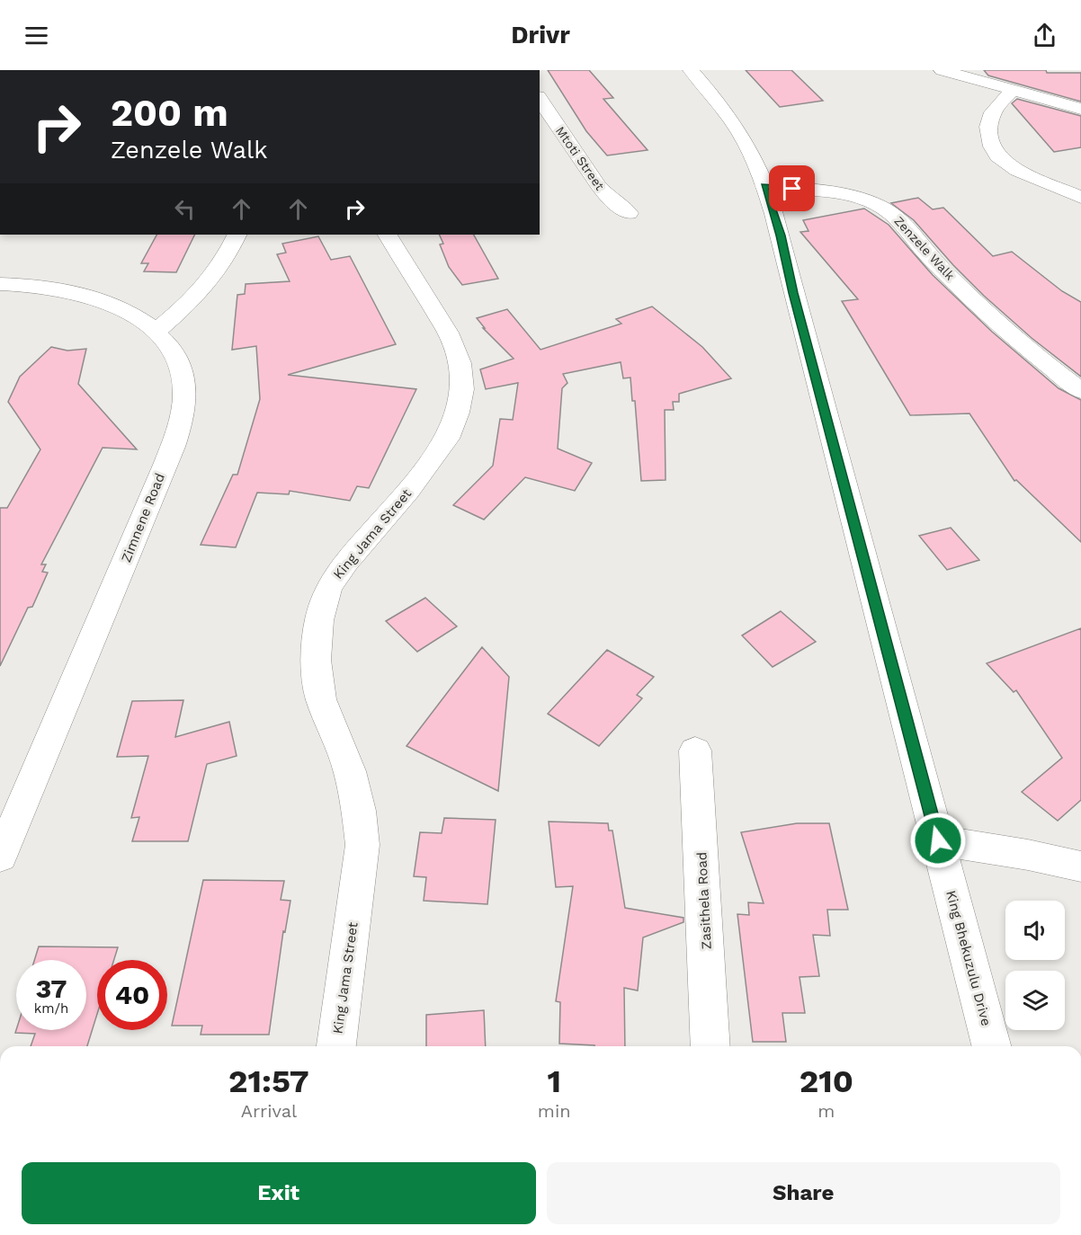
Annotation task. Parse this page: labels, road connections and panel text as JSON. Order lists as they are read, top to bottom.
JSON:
{
  "streets": {
    "street": [
      "Mtoti Street",
      "Zenzele Walk",
      "Zimnene Road",
      "King Jama Street",
      "Zasithela Road",
      "King Bhekuzulu Drive"
    ]
  },
  "crossings": [
    ["Zenzele Walk", "King Bhekuzulu Drive"]
  ],
  "page": {
    "header": "Drivr",
    "turn": ["200 m", "Zenzele Walk"],
    "speed": "37 km/h",
    "limit": "40",
    "eta": [
      "21:57",
      "Arrival",
      "1",
      "min",
      "210",
      "m"
    ],
    "buttons": ["Exit", "Share"]
  }
}
